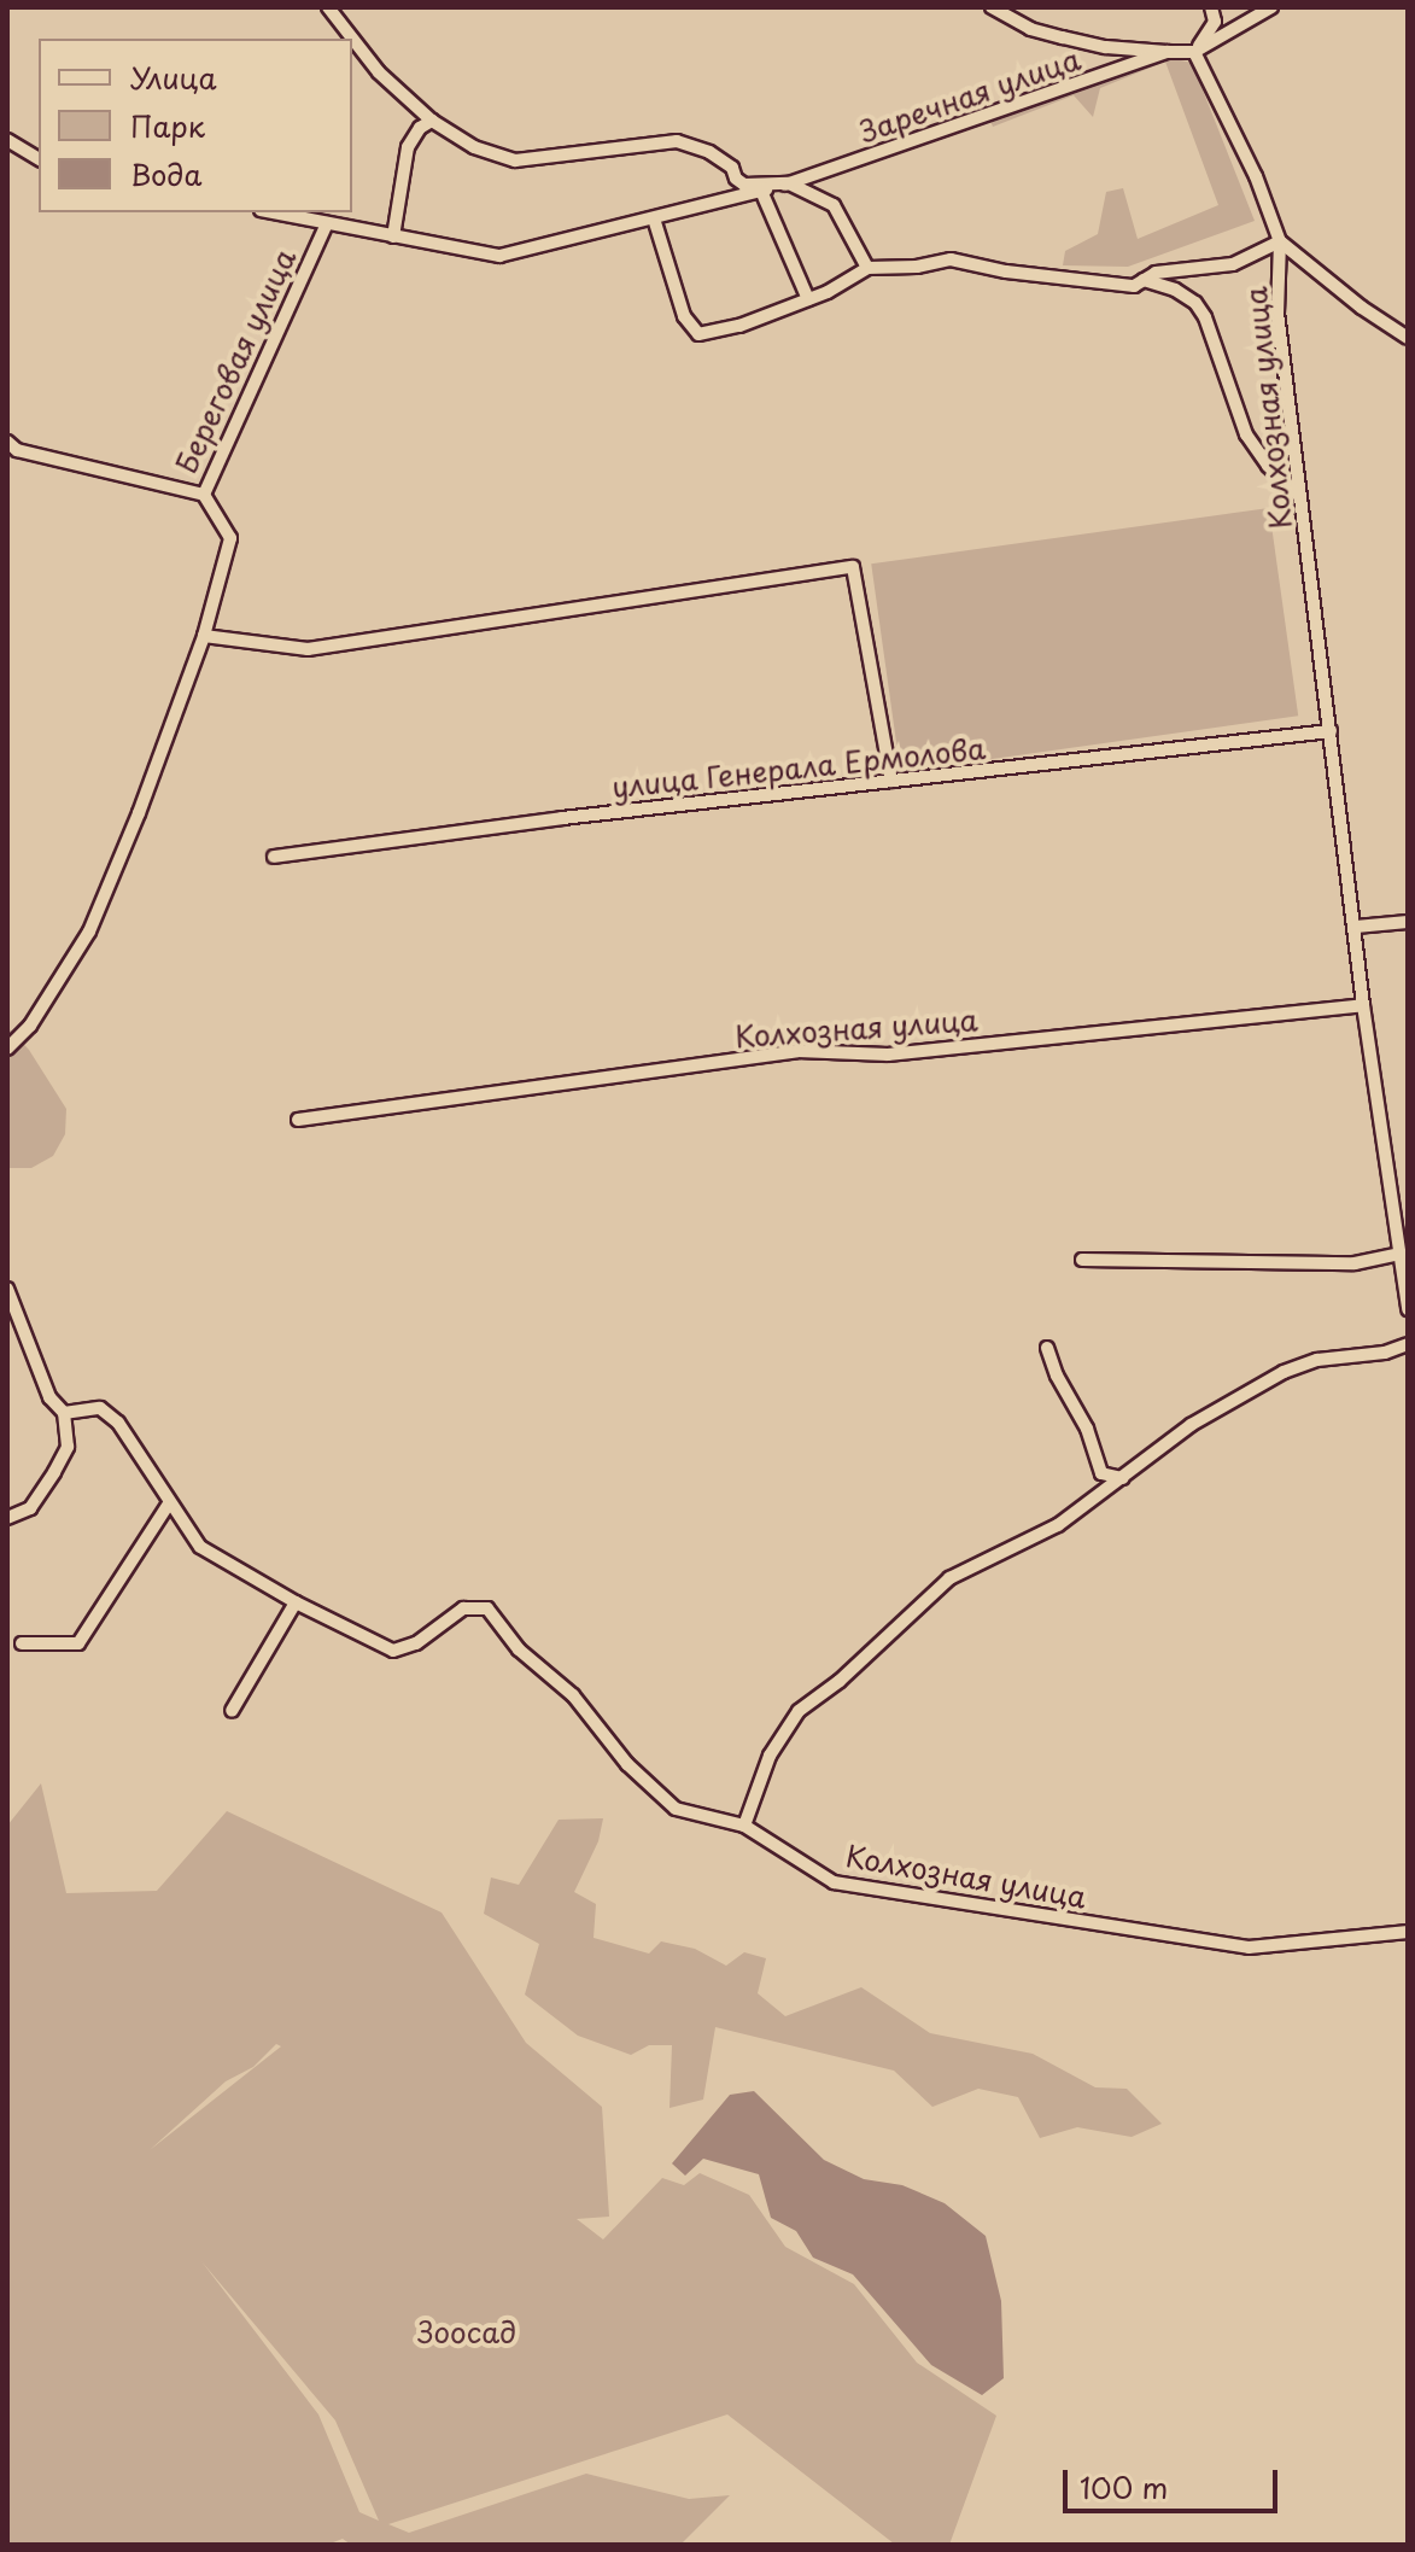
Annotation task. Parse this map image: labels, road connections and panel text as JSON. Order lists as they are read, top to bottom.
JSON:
{
  "streets": {
    "street": [
      "Заречная улица",
      "Береговая улица",
      "Колхозная улица",
      "улица Генерала Ермолова"
    ]
  },
  "crossings": [
    ["Заречная улица", "Береговая улица"],
    ["Заречная улица", "Колхозная улица"],
    ["Колхозная улица", "улица Генерала Ермолова"]
  ],
  "parks": ["Зоосад"],
  "legend": ["Улица", "Парк", "Вода"],
  "scale_bar": "100 m"
}
